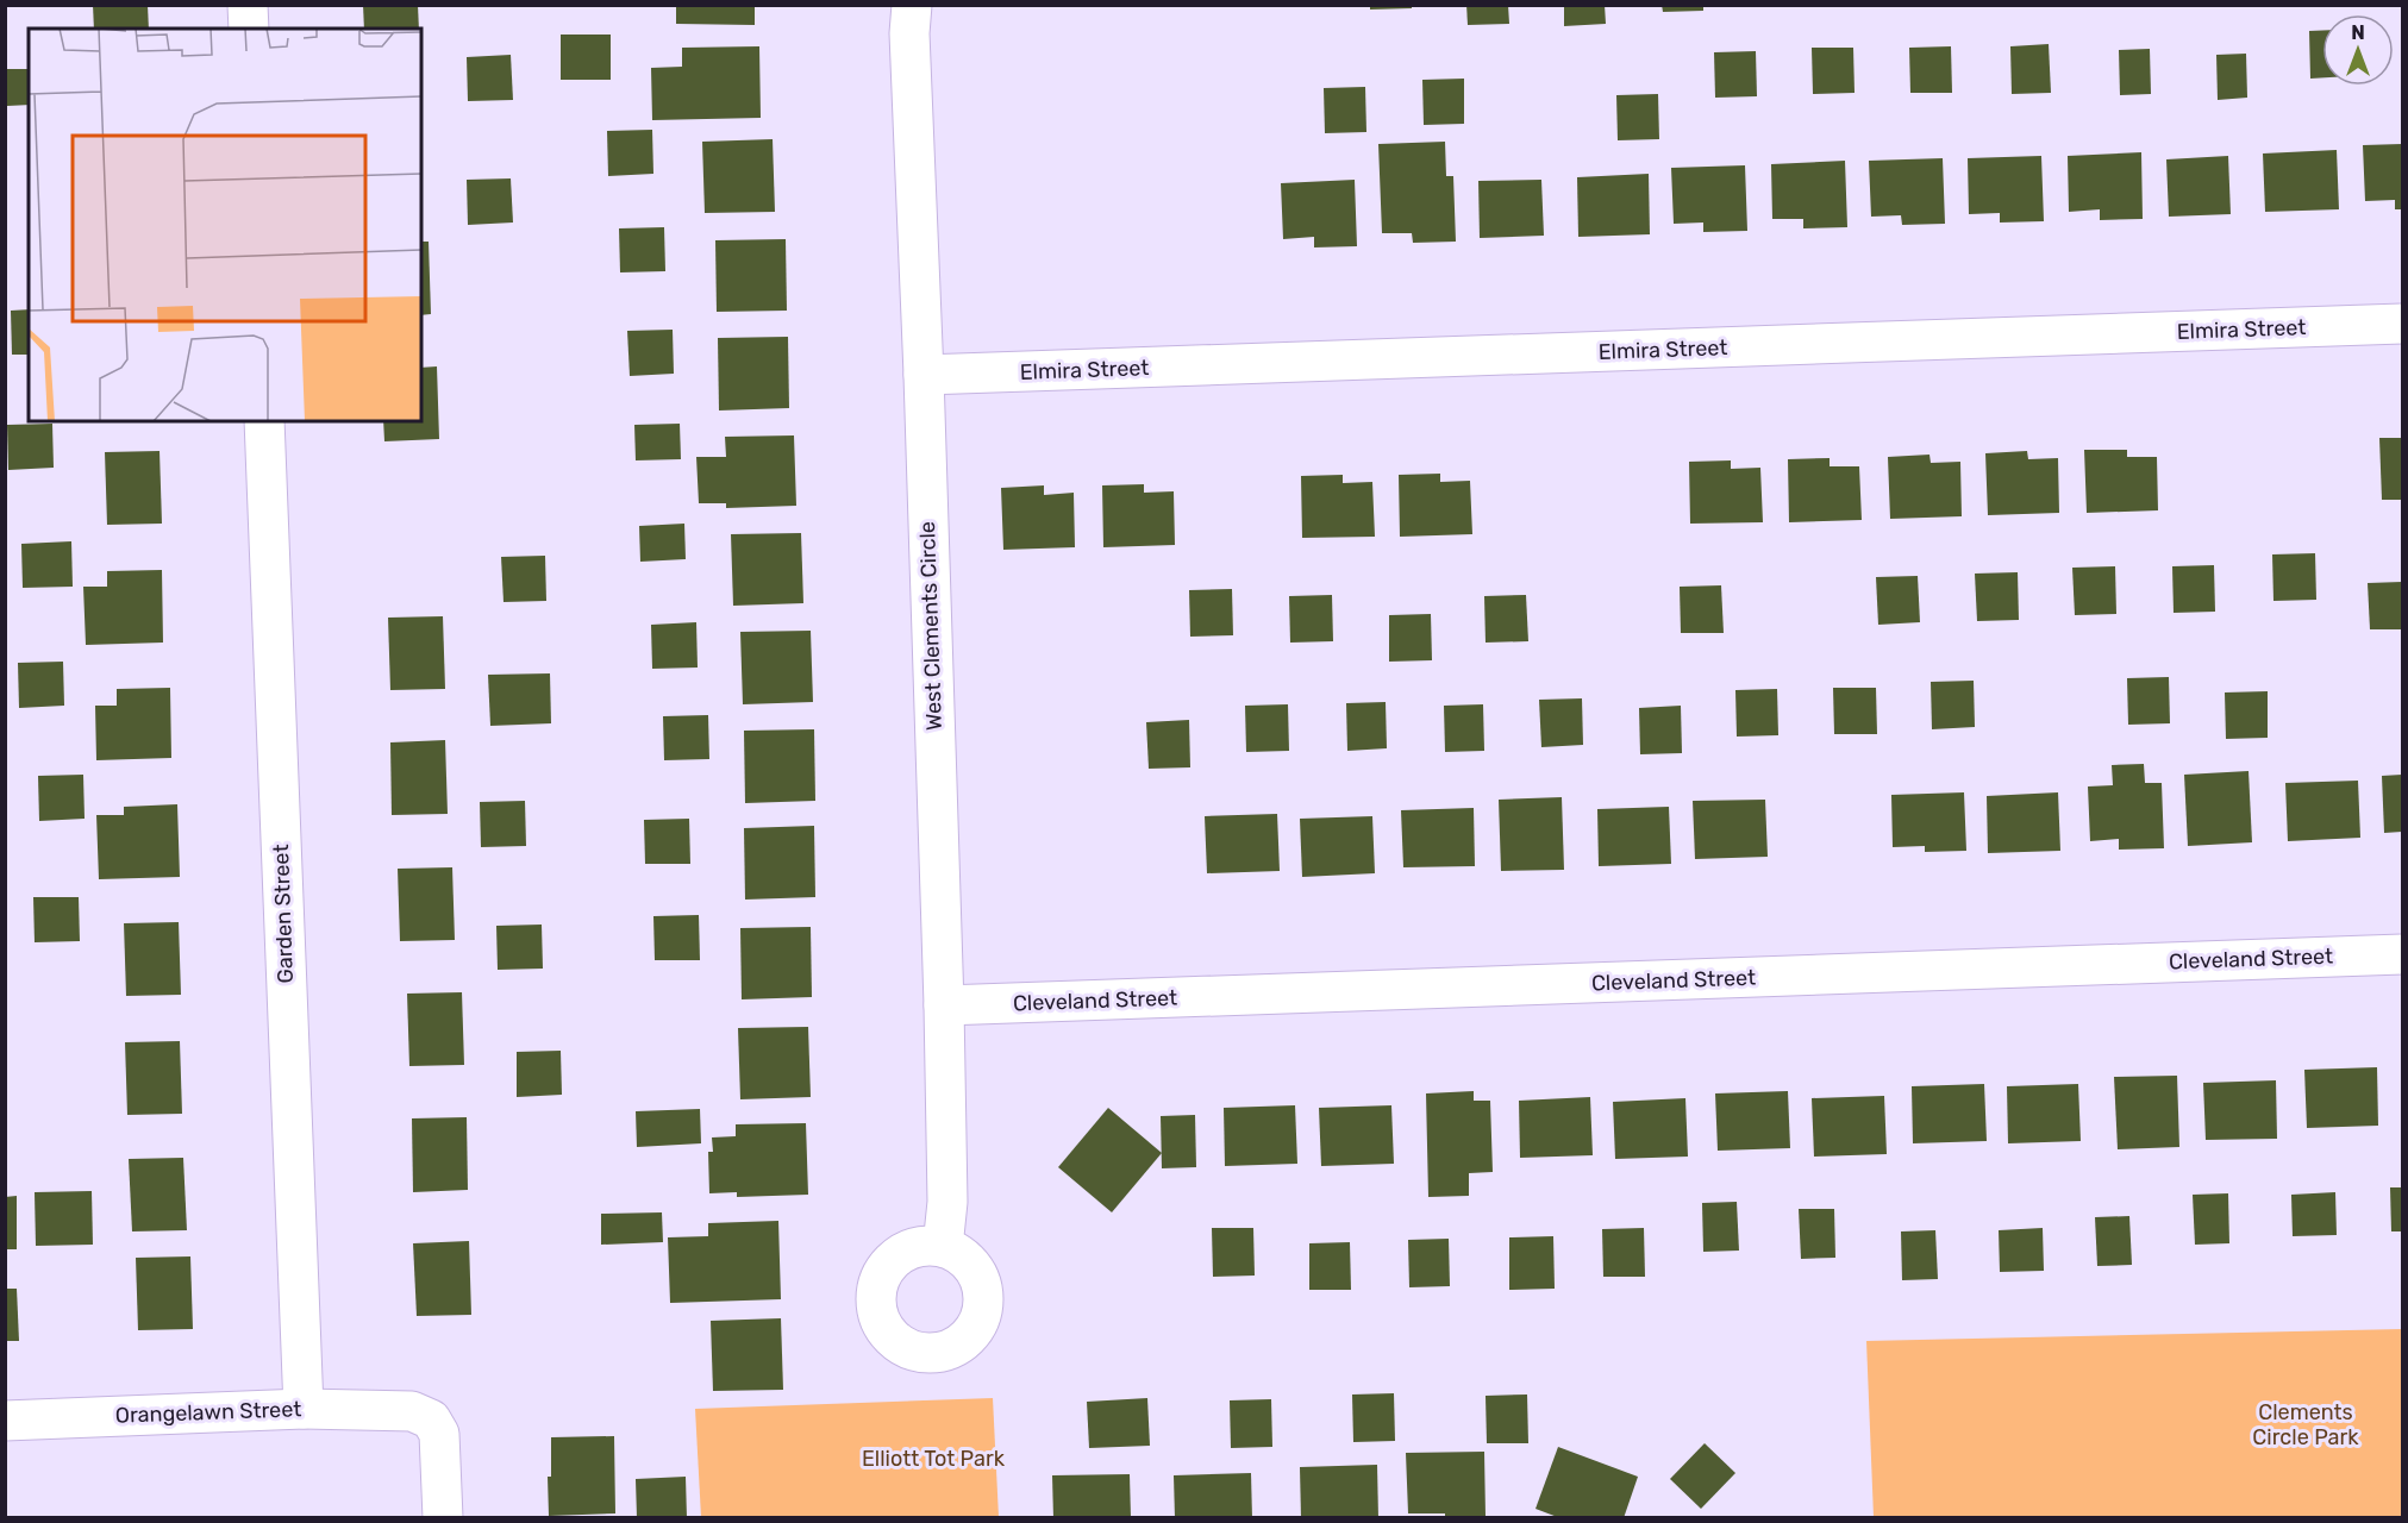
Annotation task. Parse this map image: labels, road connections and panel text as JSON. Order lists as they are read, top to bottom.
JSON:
{
  "streets": {
    "street": [
      "Elmira Street",
      "West Clements Circle",
      "Garden Street",
      "Cleveland Street",
      "Orangelawn Street"
    ]
  },
  "crossings": [
    ["Elmira Street", "West Clements Circle"],
    ["West Clements Circle", "Cleveland Street"],
    ["Garden Street", "Orangelawn Street"]
  ],
  "parks": ["Clements Circle Park", "Elliott Tot Park"],
  "north": "top"
}
